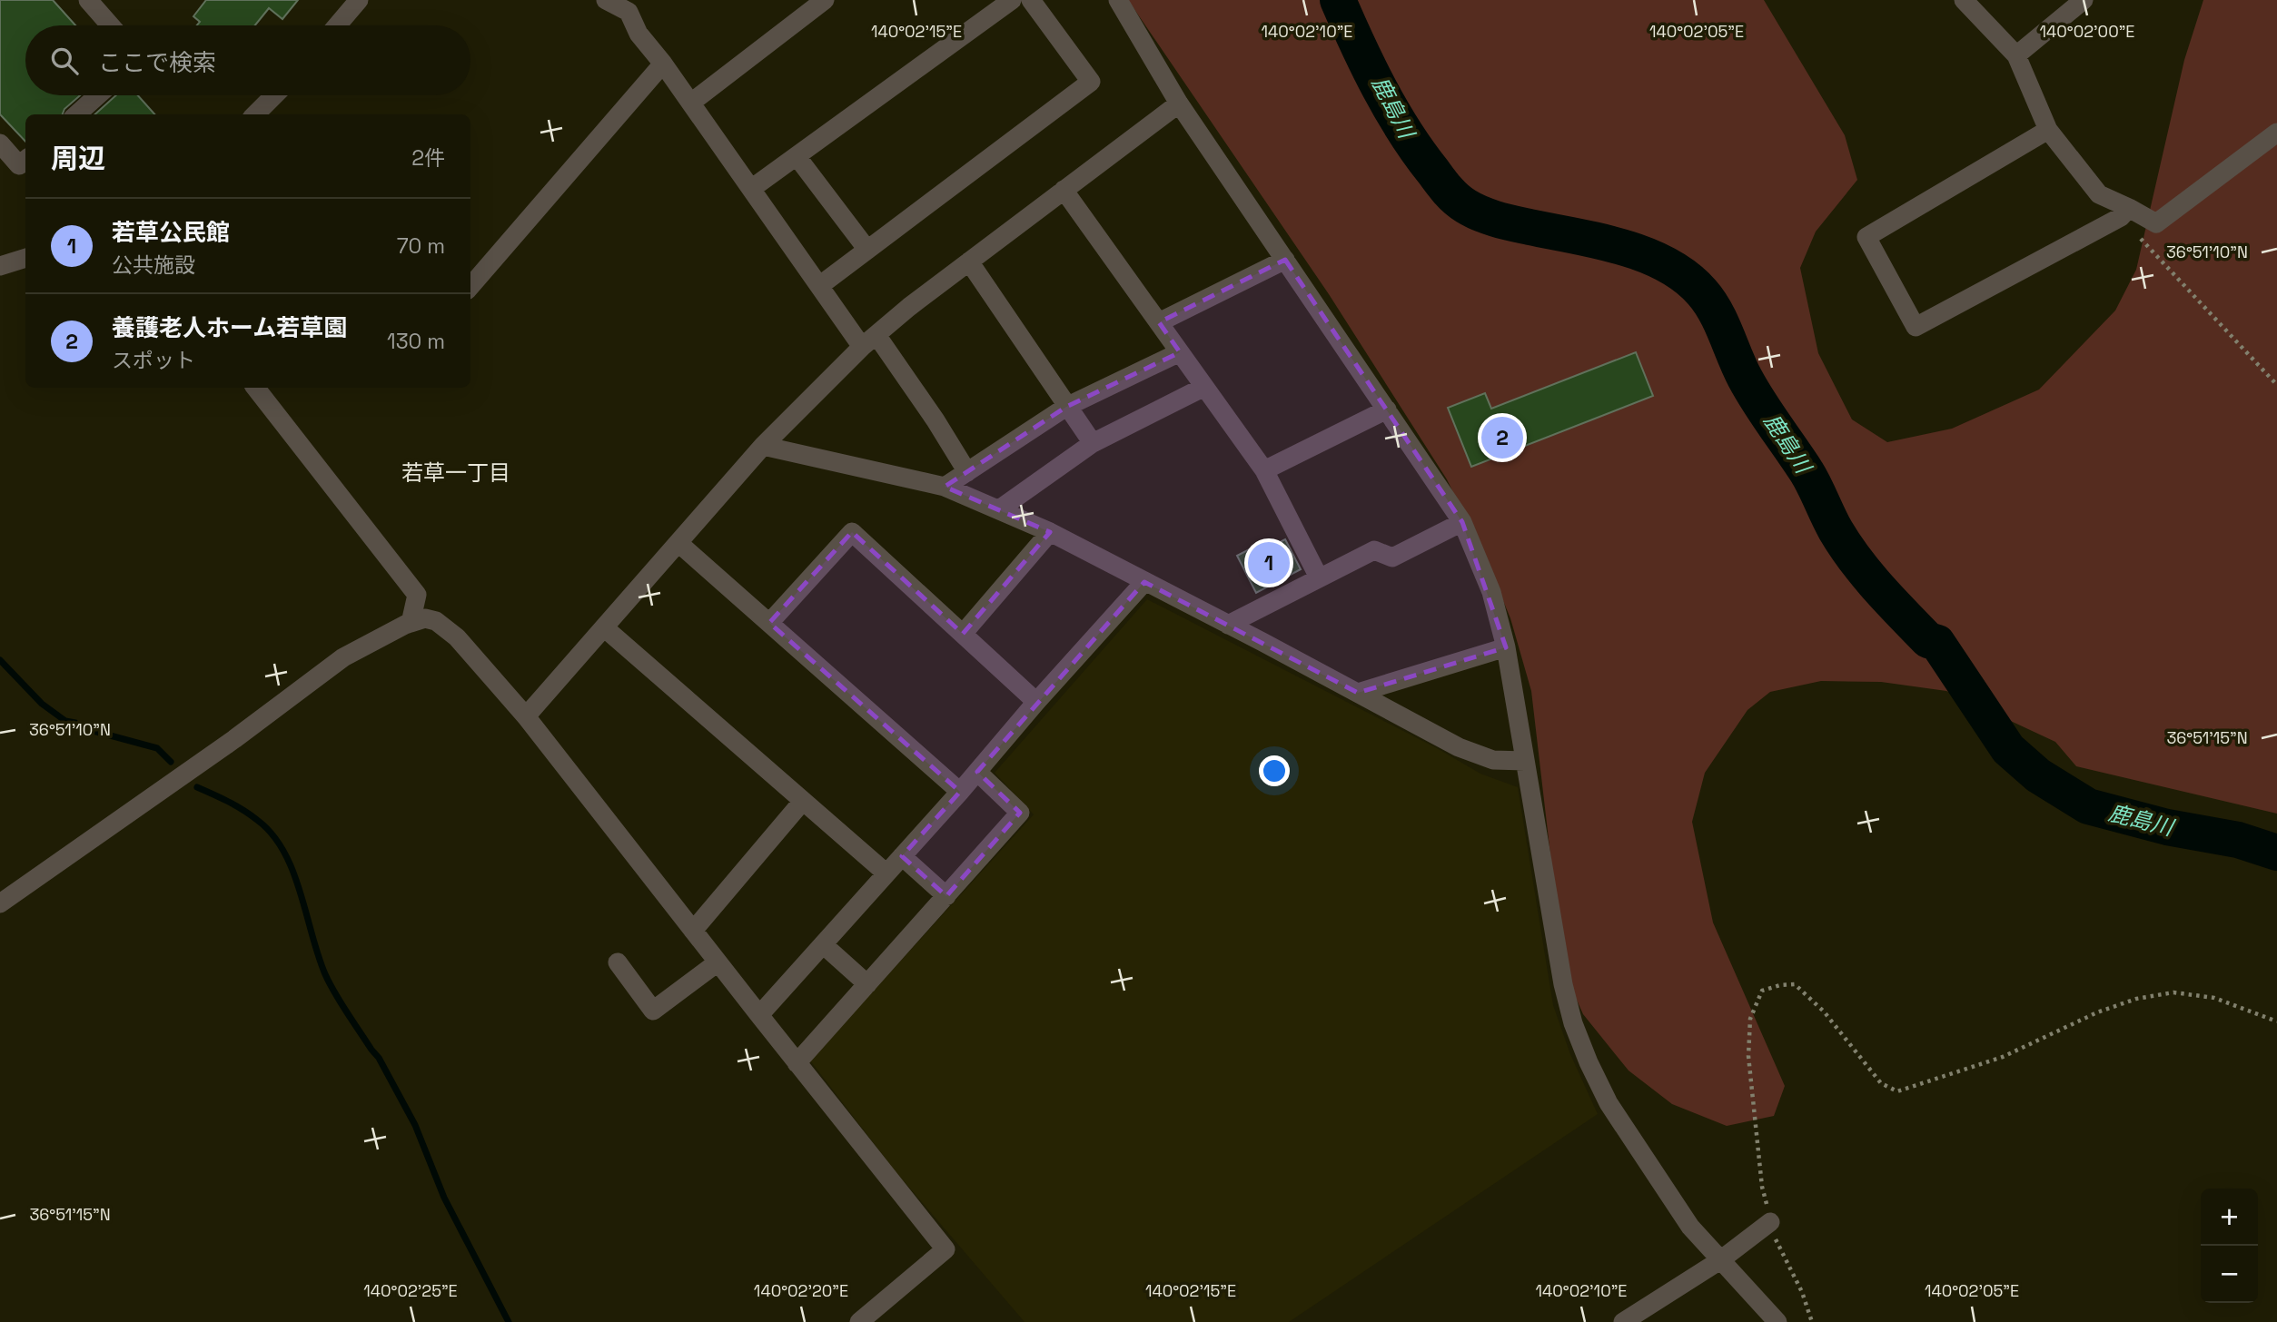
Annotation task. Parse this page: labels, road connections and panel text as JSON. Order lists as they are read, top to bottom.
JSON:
{
  "districts": ["若草一丁目"],
  "water": ["鹿島川"],
  "page": {
    "search": "ここで検索",
    "heading": ["周辺", "2件"],
    "list": [
      {
        "mark": "1",
        "name": "若草公民館",
        "note": "公共施設",
        "value": "70 m"
      },
      {
        "mark": "2",
        "name": "養護老人ホーム若草園",
        "note": "スポット",
        "value": "130 m"
      }
    ],
    "pins": ["2", "1"],
    "map_buttons": ["+", "−"]
  },
  "coordinates": [
    "140°02'15\"E",
    "140°02'10\"E",
    "140°02'05\"E",
    "140°02'00\"E",
    "36°51'10\"N",
    "36°51'15\"N",
    "140°02'25\"E",
    "140°02'20\"E"
  ]
}
